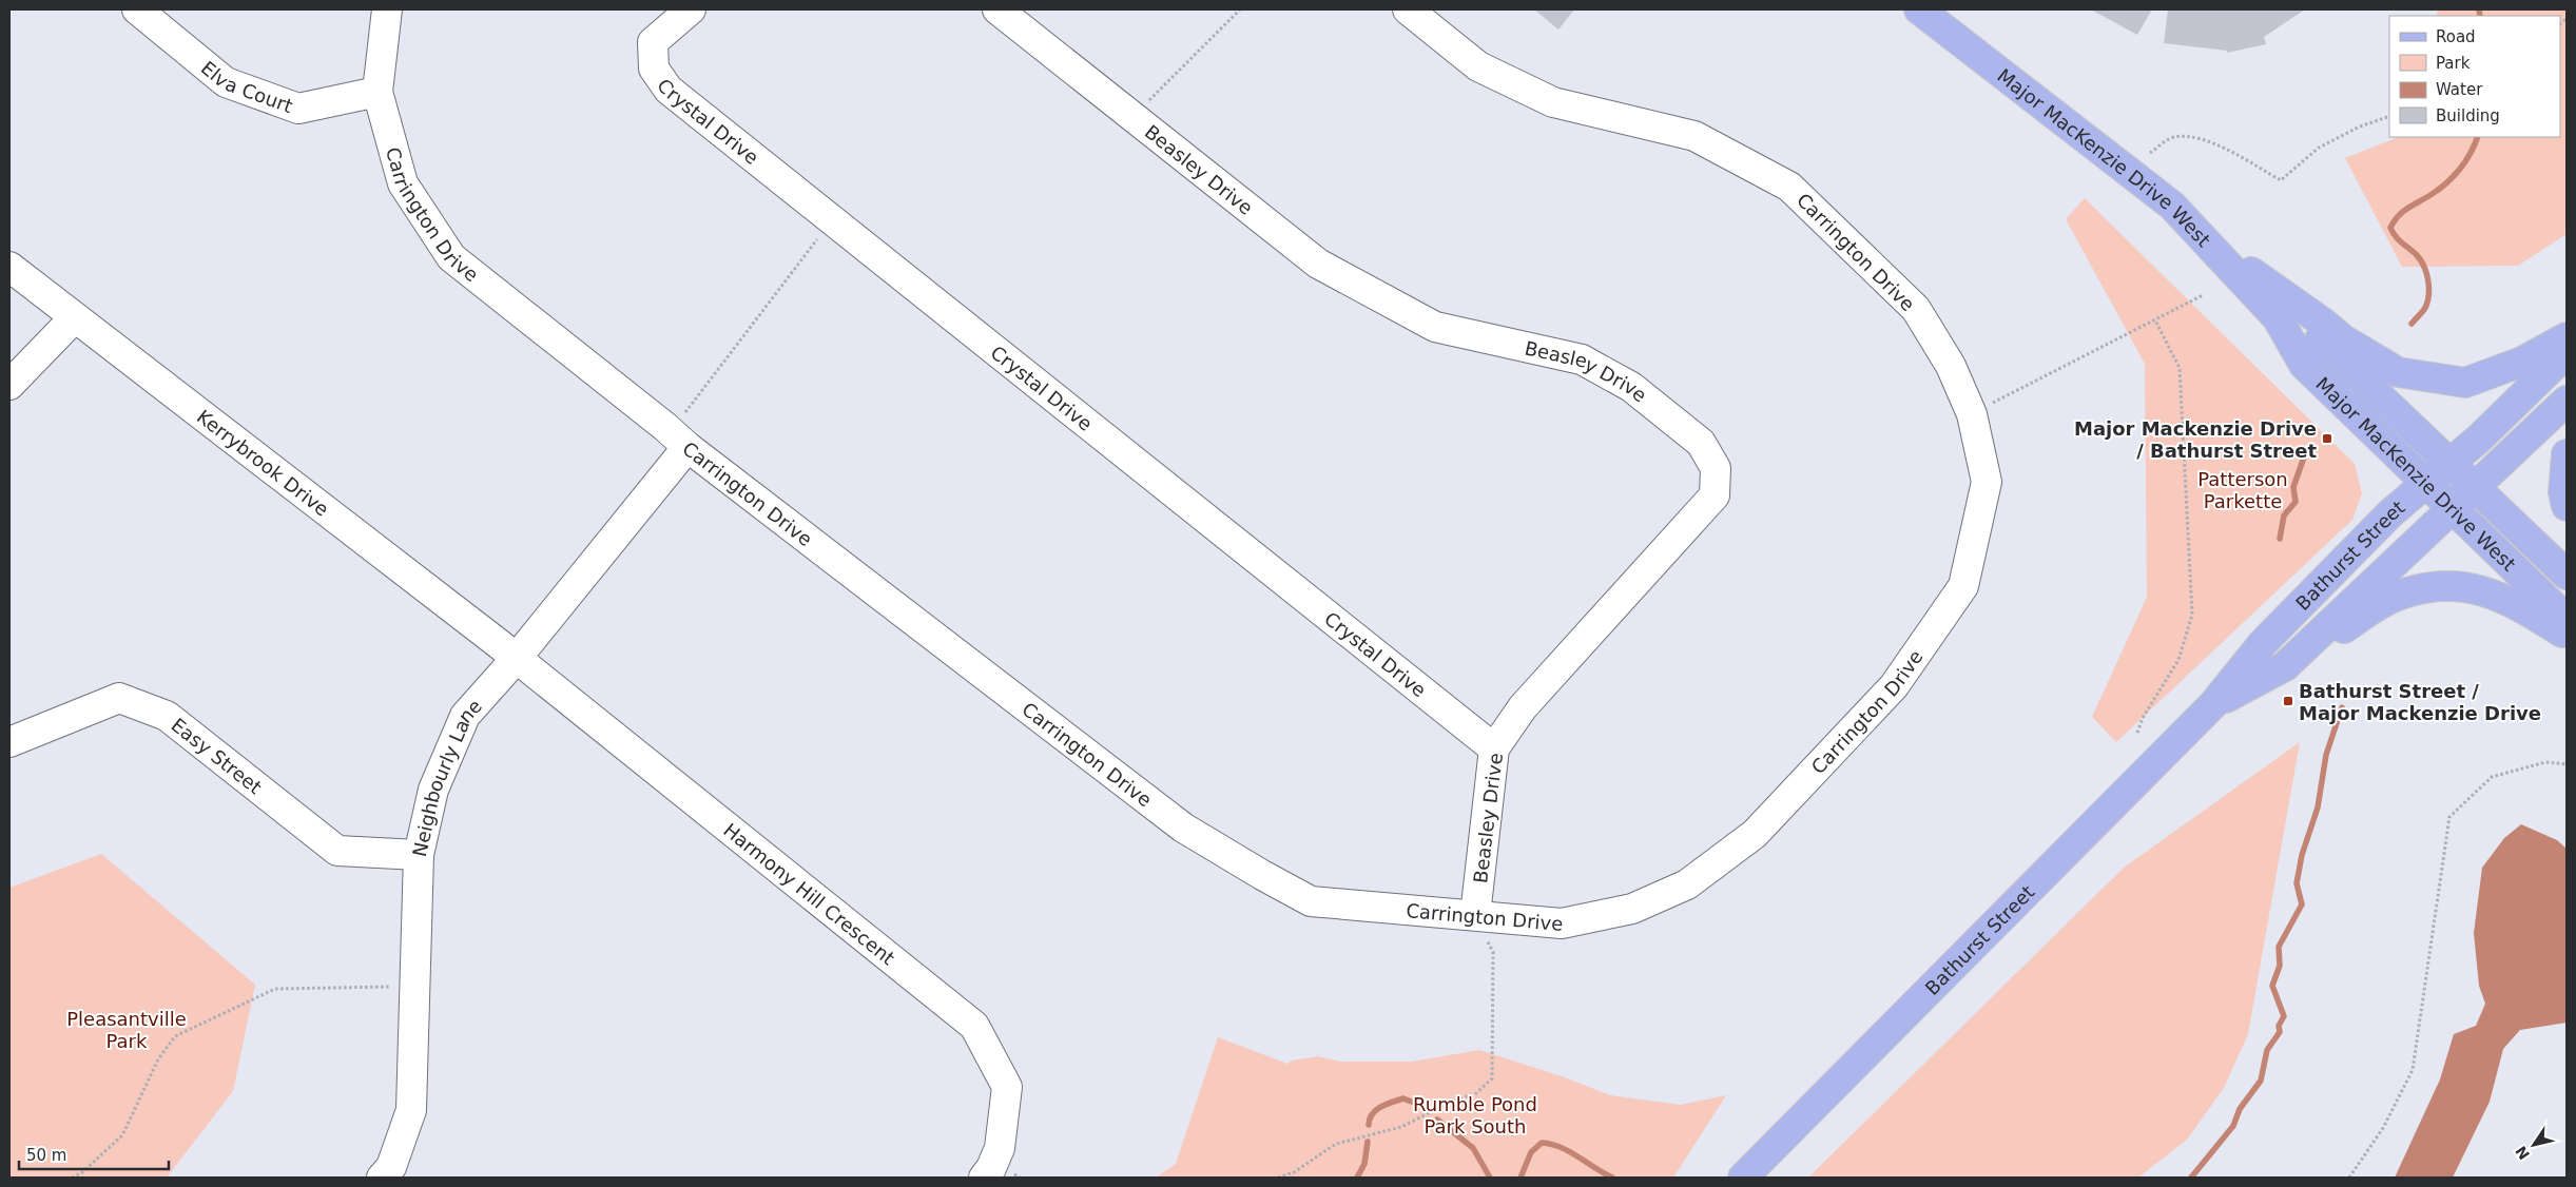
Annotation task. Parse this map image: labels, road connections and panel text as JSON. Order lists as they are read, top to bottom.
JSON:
{
  "streets": {
    "main road": ["Major MacKenzie Drive West", "Bathurst Street"],
    "street": [
      "Elva Court",
      "Crystal Drive",
      "Beasley Drive",
      "Carrington Drive",
      "Kerrybrook Drive",
      "Easy Street",
      "Neighbourly Lane",
      "Harmony Hill Crescent"
    ]
  },
  "crossings": [
    ["Elva Court", "Carrington Drive"],
    ["Crystal Drive", "Beasley Drive"],
    ["Major MacKenzie Drive West", "Bathurst Street"],
    ["Beasley Drive", "Carrington Drive"],
    ["Carrington Drive", "Neighbourly Lane"],
    ["Kerrybrook Drive", "Neighbourly Lane"],
    ["Kerrybrook Drive", "Harmony Hill Crescent"],
    ["Easy Street", "Neighbourly Lane"],
    ["Neighbourly Lane", "Harmony Hill Crescent"]
  ],
  "parks": ["Patterson Parkette", "Pleasantville Park", "Rumble Pond Park South"],
  "places": {
    "transit": ["Major Mackenzie Drive / Bathurst Street", "Bathurst Street / Major Mackenzie Drive"]
  },
  "legend": [
    "Road",
    "Park",
    "Water",
    "Building"
  ],
  "scale_bar": "50 m",
  "north": "bottom left"
}
